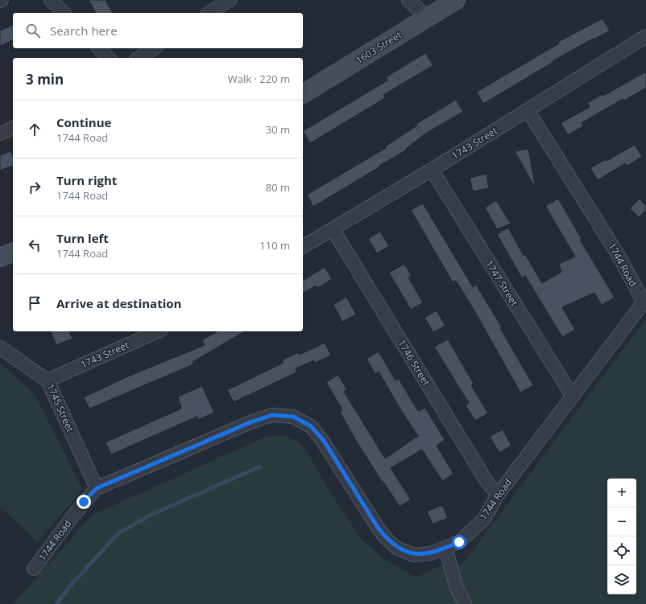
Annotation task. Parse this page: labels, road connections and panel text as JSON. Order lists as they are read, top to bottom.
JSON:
{
  "streets": {
    "street": [
      "1603 Street",
      "1743 Street",
      "1744 Road",
      "1747 Street",
      "1746 Street",
      "1745 Street"
    ]
  },
  "crossings": [
    ["1743 Street", "1744 Road"],
    ["1743 Street", "1747 Street"],
    ["1743 Street", "1746 Street"],
    ["1743 Street", "1745 Street"],
    ["1744 Road", "1747 Street"],
    ["1744 Road", "1746 Street"],
    ["1744 Road", "1745 Street"]
  ],
  "page": {
    "search": "Search here",
    "heading": ["3 min", "Walk · 220 m"],
    "list": [
      ["Continue", "1744 Road", "30 m"],
      ["Turn right", "1744 Road", "80 m"],
      ["Turn left", "1744 Road", "110 m"],
      "Arrive at destination"
    ],
    "map_buttons": ["+", "−"]
  }
}
